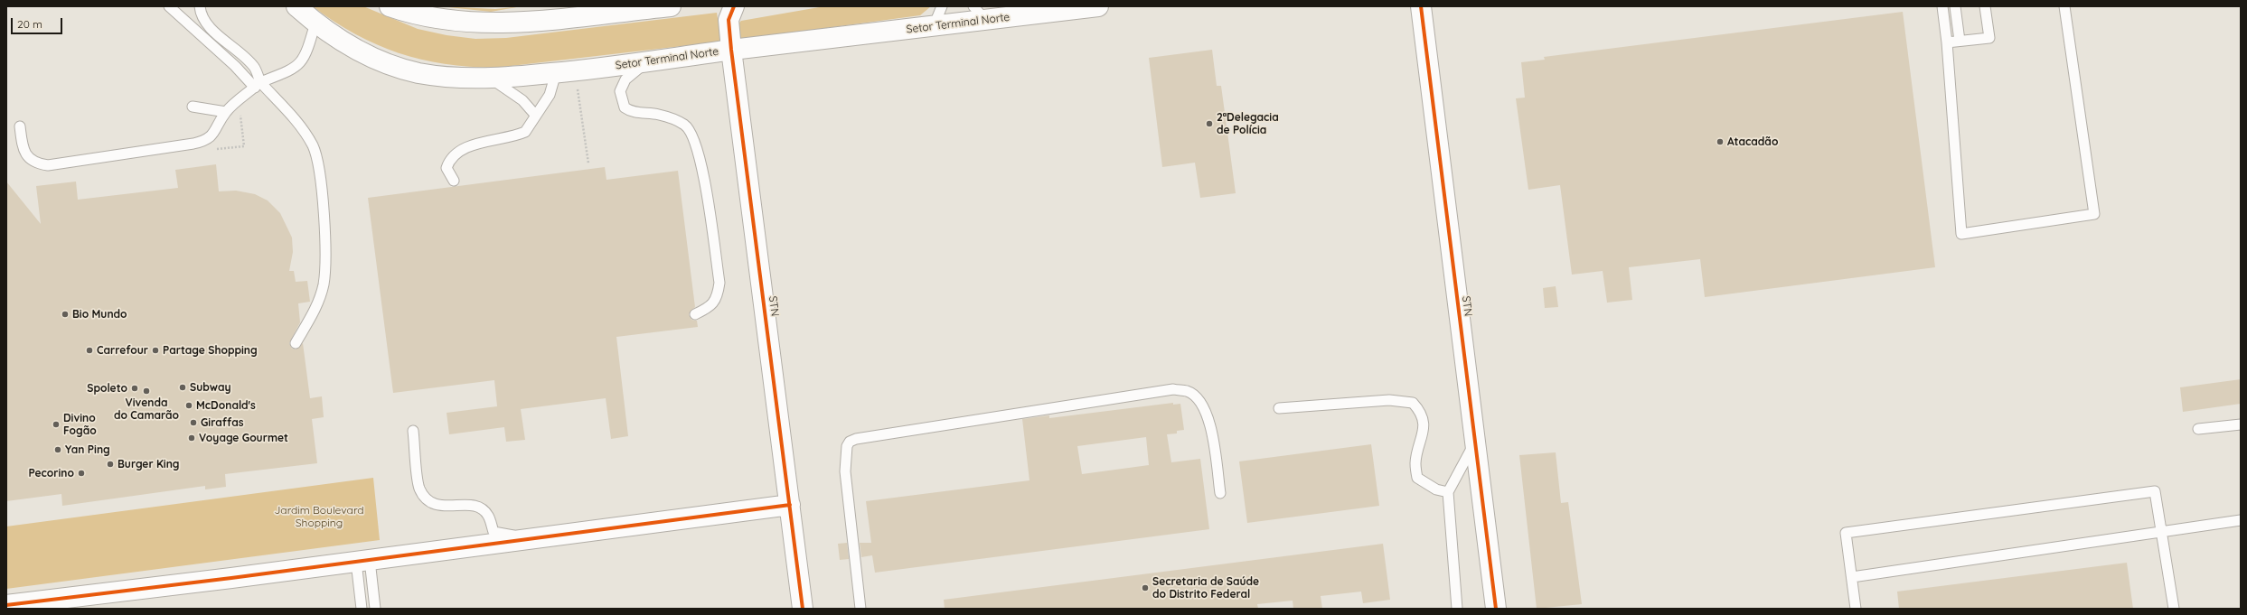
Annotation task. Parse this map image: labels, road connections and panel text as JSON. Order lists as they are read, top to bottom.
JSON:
{
  "streets": {
    "street": ["Setor Terminal Norte", "STN"]
  },
  "crossings": [
    ["Setor Terminal Norte", "STN"]
  ],
  "parks": ["Jardim Boulevard Shopping"],
  "places": [
    "2ªDelegacia de Polícia",
    "Atacadão",
    "Bio Mundo",
    "Carrefour",
    "Partage Shopping",
    "Subway",
    "Spoleto",
    "Vivenda do Camarão",
    "McDonald's",
    "Giraffas",
    "Divino Fogão",
    "Voyage Gourmet",
    "Yan Ping",
    "Burger King",
    "Pecorino",
    "Secretaria de Saúde do Distrito Federal"
  ],
  "scale_bar": "20 m"
}
